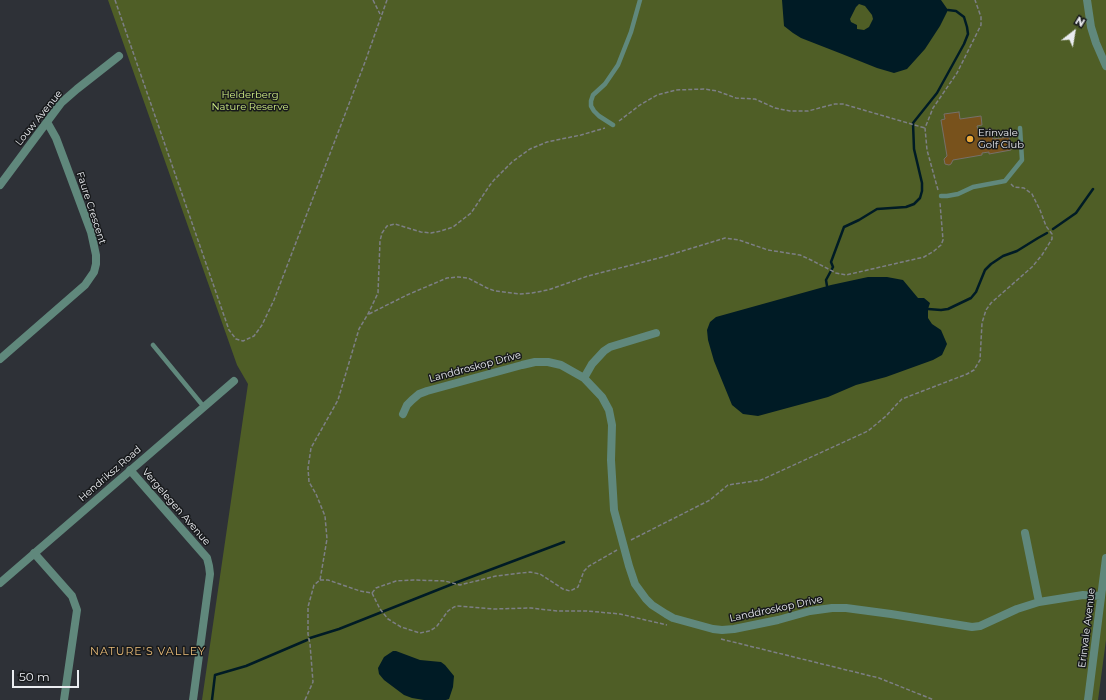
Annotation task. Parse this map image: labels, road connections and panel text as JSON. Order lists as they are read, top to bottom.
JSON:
{
  "streets": {
    "street": [
      "Louw Avenue",
      "Faure Crescent",
      "Landdroskop Drive",
      "Hendriksz Road",
      "Vergelegen Avenue",
      "Erinvale Avenue"
    ]
  },
  "crossings": [
    ["Louw Avenue", "Faure Crescent"],
    ["Landdroskop Drive", "Erinvale Avenue"],
    ["Hendriksz Road", "Vergelegen Avenue"]
  ],
  "districts": ["NATURE'S VALLEY"],
  "parks": ["Helderberg Nature Reserve"],
  "places": ["Erinvale Golf Club"],
  "scale_bar": "50 m",
  "north": "top right"
}
